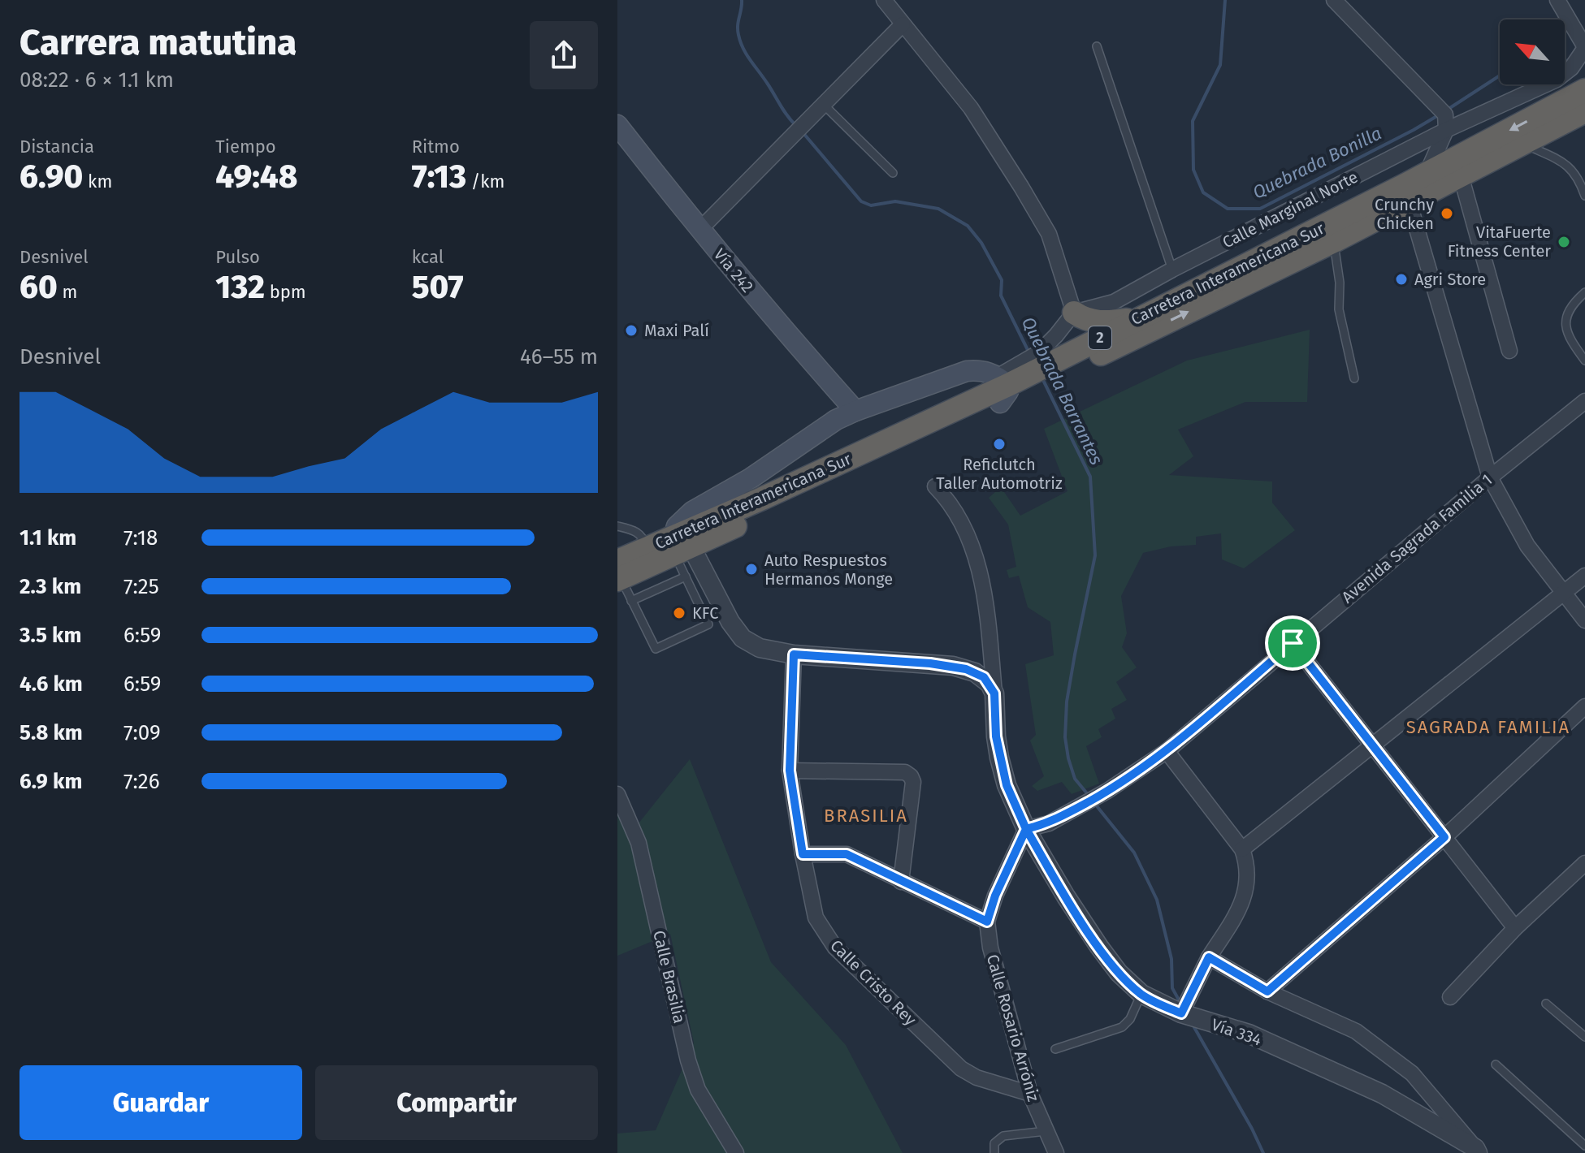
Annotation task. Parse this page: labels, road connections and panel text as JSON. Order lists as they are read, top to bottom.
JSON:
{
  "streets": {
    "highway": ["Carretera Interamericana Sur", "2"],
    "main road": ["Vía 242"],
    "street": [
      "Calle Marginal Norte",
      "Avenida Sagrada Familia 1",
      "Calle Brasilia",
      "Calle Cristo Rey",
      "Calle Rosario Arróniz",
      "Vía 334"
    ]
  },
  "crossings": [
    ["Avenida Sagrada Familia 1", "Calle Rosario Arróniz"],
    ["Avenida Sagrada Familia 1", "Vía 334"],
    ["Calle Cristo Rey", "Calle Rosario Arróniz"],
    ["Calle Rosario Arróniz", "Vía 334"]
  ],
  "districts": ["SAGRADA FAMILIA", "BRASILIA"],
  "water": ["Quebrada Bonilla", "Quebrada Barrantes"],
  "places": [
    "Crunchy Chicken",
    "VitaFuerte Fitness Center",
    "Agri Store",
    "Maxi Palí",
    "Reficlutch Taller Automotriz",
    "Auto Respuestos Hermanos Monge",
    "KFC"
  ],
  "north": "top left",
  "page": {
    "heading": ["Carrera matutina", "08:22 · 6 × 1.1 km"],
    "stats": [
      ["Distancia", "6.90 km"],
      ["Tiempo", "49:48"],
      ["Ritmo", "7:13 /km"],
      ["Desnivel", "60 m"],
      ["Pulso", "132 bpm"],
      ["kcal", "507"]
    ],
    "chart": ["Desnivel", "46–55 m"],
    "list": [
      {
        "name": "1.1 km",
        "note": "7:18"
      },
      {
        "name": "2.3 km",
        "note": "7:25"
      },
      {
        "name": "3.5 km",
        "note": "6:59"
      },
      {
        "name": "4.6 km",
        "note": "6:59"
      },
      {
        "name": "5.8 km",
        "note": "7:09"
      },
      {
        "name": "6.9 km",
        "note": "7:26"
      }
    ],
    "buttons": ["Guardar", "Compartir"]
  }
}
